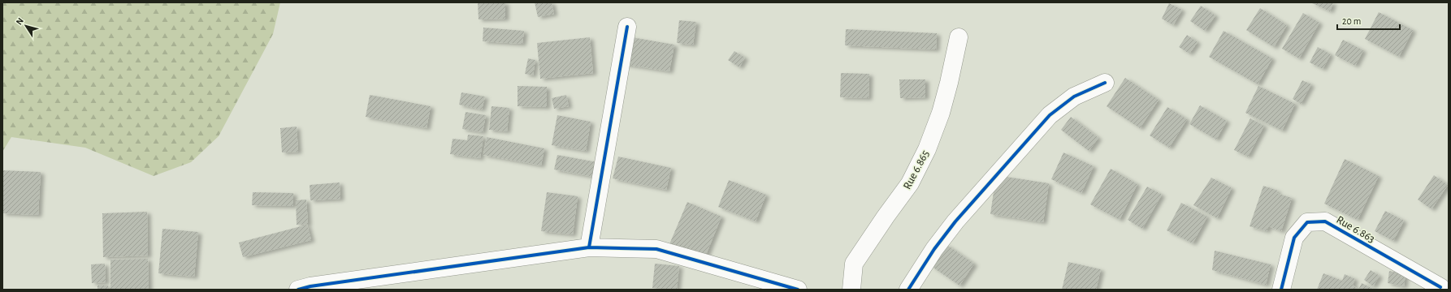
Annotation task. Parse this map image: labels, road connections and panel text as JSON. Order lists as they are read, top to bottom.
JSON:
{
  "streets": {
    "street": ["Rue 6.865", "Rue 6.863"]
  },
  "scale_bar": "20 m",
  "north": "top left"
}
